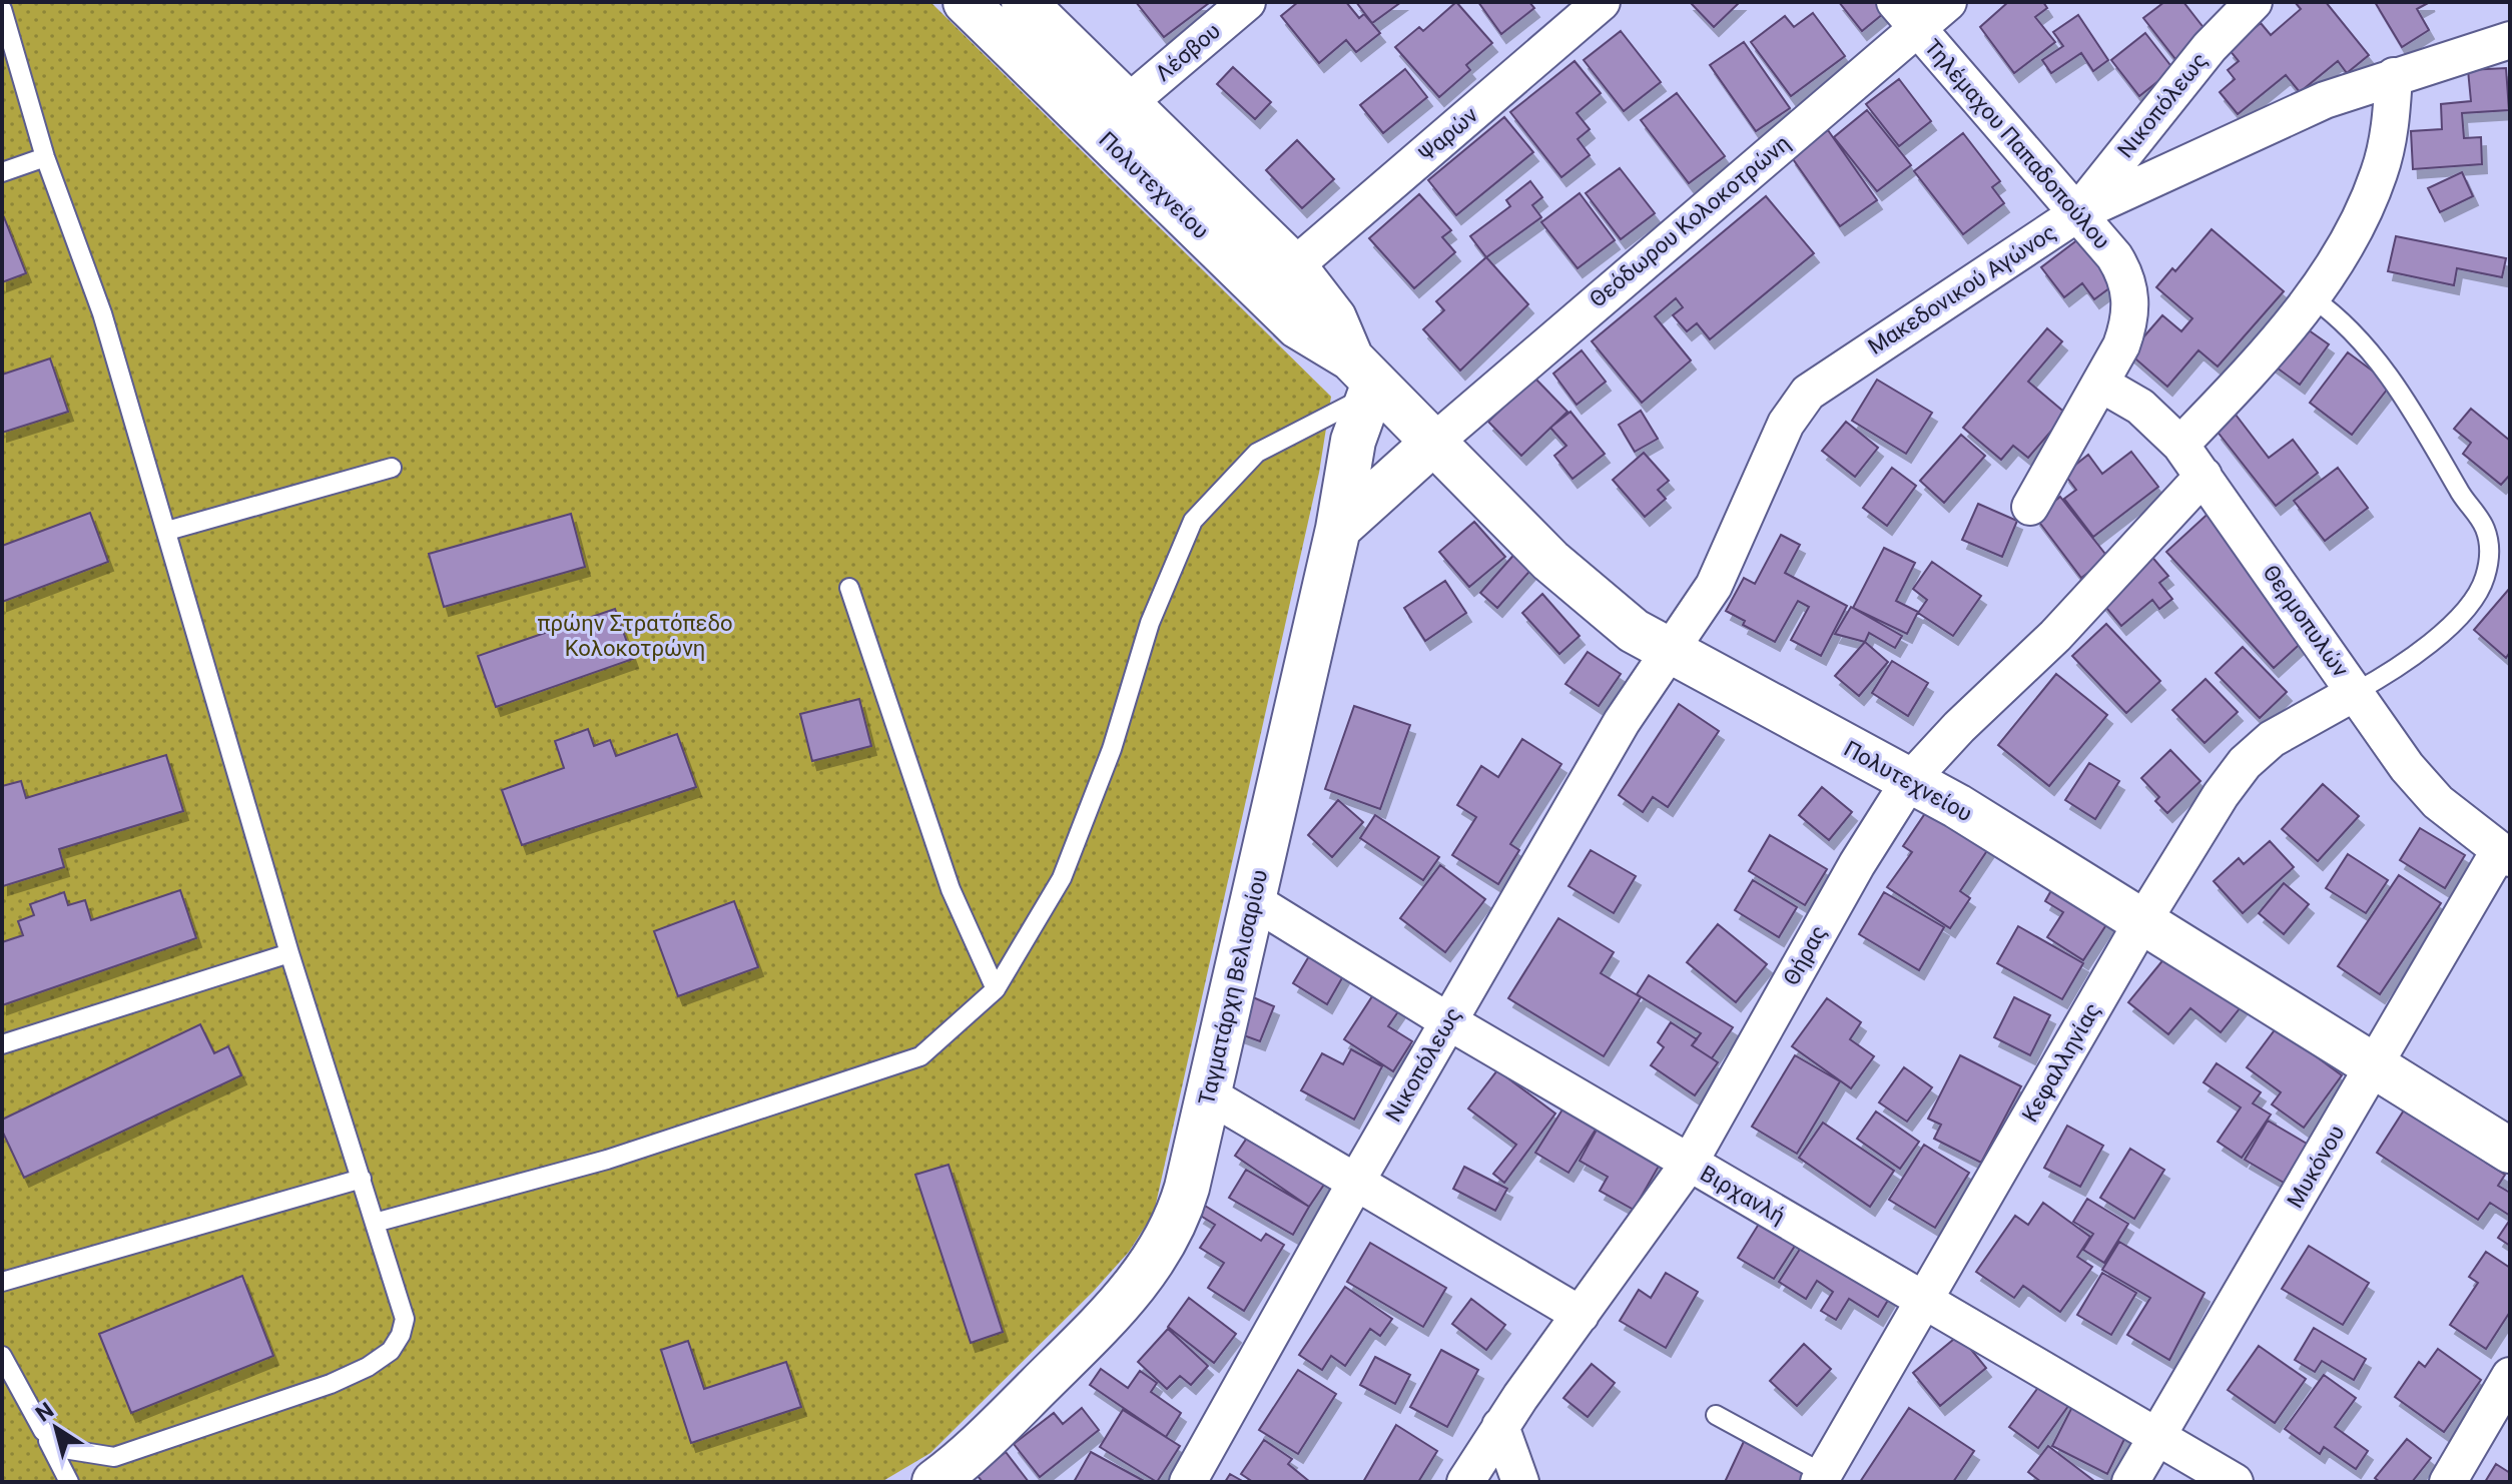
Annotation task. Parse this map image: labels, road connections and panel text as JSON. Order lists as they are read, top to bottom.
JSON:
{
  "streets": {
    "main road": ["Πολυτεχνείου", "Ταγματάρχη Βελισαρίου"],
    "street": [
      "Λέσβου",
      "Νικοπόλεως",
      "Ψαρών",
      "Τηλέμαχου Παπαδοπούλου",
      "Θεόδωρου Κολοκοτρώνη",
      "Μακεδονικού Αγώνος",
      "Θερμοπυλών",
      "Θήρας",
      "Κεφαλληνίας",
      "Μυκόνου",
      "Βιρχανλή"
    ]
  },
  "crossings": [
    ["Λέσβου", "Πολυτεχνείου"],
    ["Νικοπόλεως", "Τηλέμαχου Παπαδοπούλου"],
    ["Νικοπόλεως", "Πολυτεχνείου"],
    ["Νικοπόλεως", "Μακεδονικού Αγώνος"],
    ["Νικοπόλεως", "Βιρχανλή"],
    ["Ψαρών", "Πολυτεχνείου"],
    ["Τηλέμαχου Παπαδοπούλου", "Θεόδωρου Κολοκοτρώνη"],
    ["Τηλέμαχου Παπαδοπούλου", "Μακεδονικού Αγώνος"],
    ["Τηλέμαχου Παπαδοπούλου", "Θερμοπυλών"],
    ["Πολυτεχνείου", "Θεόδωρου Κολοκοτρώνη"],
    ["Πολυτεχνείου", "Μακεδονικού Αγώνος"],
    ["Πολυτεχνείου", "Θήρας"],
    ["Πολυτεχνείου", "Ταγματάρχη Βελισαρίου"],
    ["Πολυτεχνείου", "Κεφαλληνίας"],
    ["Πολυτεχνείου", "Μυκόνου"],
    ["Θερμοπυλών", "Θήρας"],
    ["Θερμοπυλών", "Κεφαλληνίας"],
    ["Θερμοπυλών", "Μυκόνου"],
    ["Θήρας", "Βιρχανλή"],
    ["Ταγματάρχη Βελισαρίου", "Βιρχανλή"],
    ["Κεφαλληνίας", "Βιρχανλή"],
    ["Μυκόνου", "Βιρχανλή"]
  ],
  "parks": ["πρώην Στρατόπεδο Κολοκοτρώνη"],
  "north": "top left"
}
